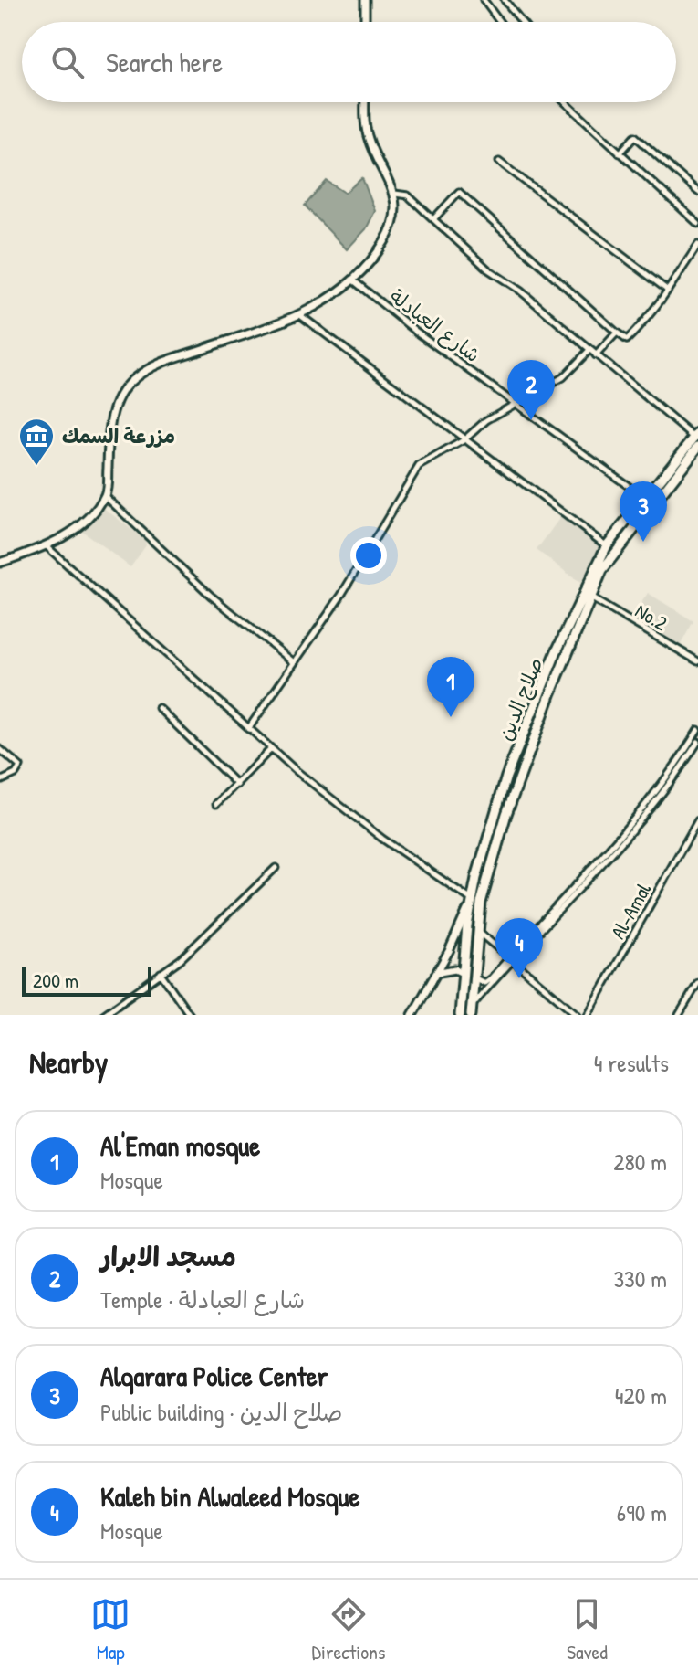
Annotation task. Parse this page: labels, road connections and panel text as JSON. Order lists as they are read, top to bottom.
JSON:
{
  "streets": {
    "highway": ["صلاح الدين"],
    "street": ["شارع العبادلة", "No.2", "Al-Amal"]
  },
  "crossings": [
    ["شارع العبادلة", "صلاح الدين"],
    ["No.2", "صلاح الدين"]
  ],
  "places": {
    "museum": ["مزرعة السمك"]
  },
  "scale_bar": "200 m",
  "page": {
    "search": "Search here",
    "pins": [
      "2",
      "3",
      "1",
      "4"
    ],
    "scale": "200 m",
    "heading": ["Nearby", "4 results"],
    "list": [
      {
        "mark": "1",
        "name": "Al'Eman mosque",
        "note": "Mosque",
        "value": "280 m"
      },
      {
        "mark": "2",
        "name": "مسجد الابرار",
        "note": "Temple · شارع العبادلة",
        "value": "330 m"
      },
      {
        "mark": "3",
        "name": "Alqarara Police Center",
        "note": "Public building · صلاح الدين",
        "value": "420 m"
      },
      {
        "mark": "4",
        "name": "Kaleh bin Alwaleed Mosque",
        "note": "Mosque",
        "value": "690 m"
      }
    ],
    "nav": ["Map", "Directions", "Saved"]
  }
}
